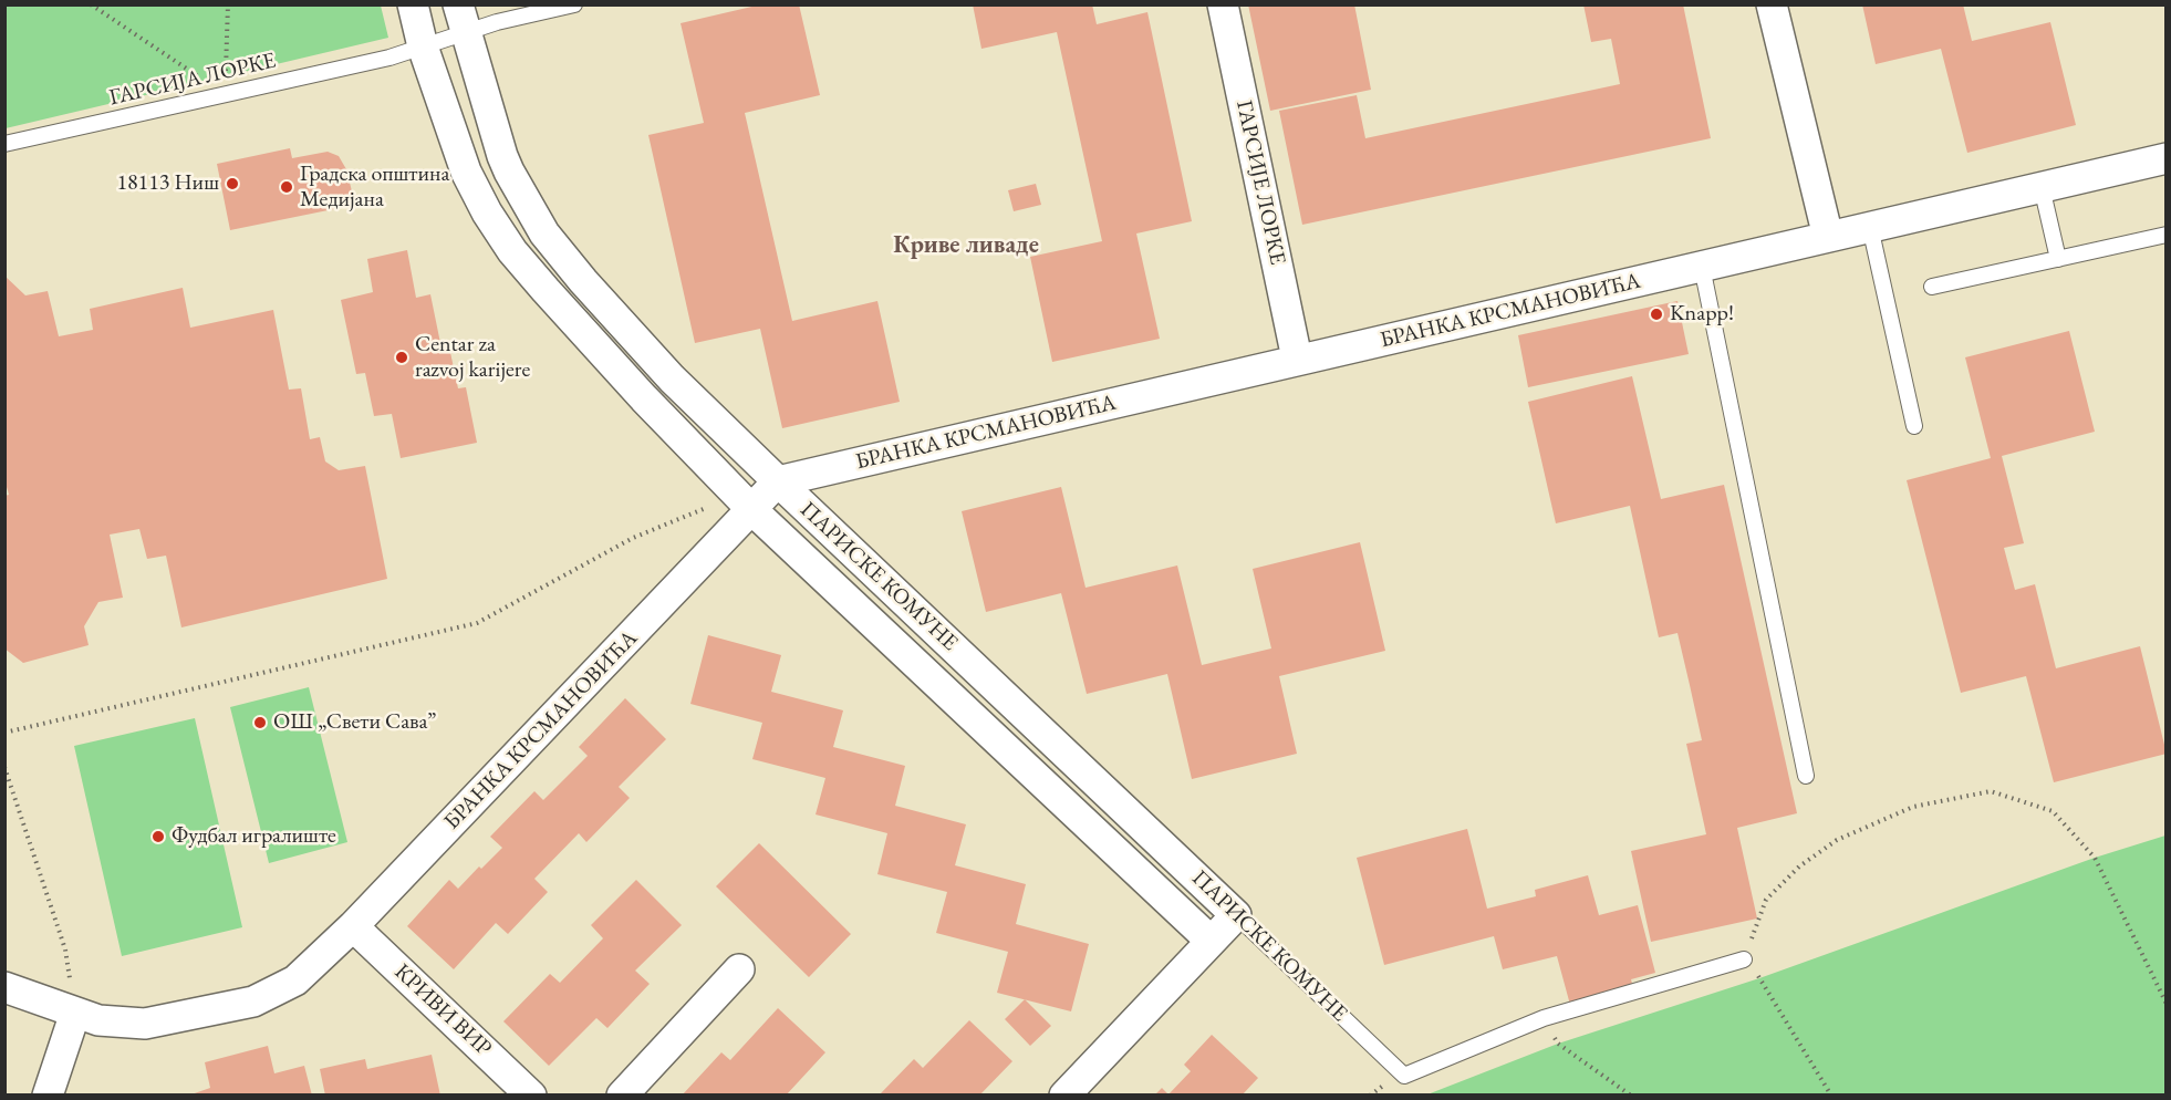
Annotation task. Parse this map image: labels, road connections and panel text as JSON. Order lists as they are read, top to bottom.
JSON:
{
  "streets": {
    "street": [
      "ГАРСИЈЕ ЛОРКЕ",
      "БРАНКА КРСМАНОВИЋА",
      "ПАРИСКЕ КОМУНЕ",
      "КРИВИ ВИР"
    ],
    "lane": ["ГАРСИЈА ЛОРКЕ"]
  },
  "crossings": [
    ["ГАРСИЈА ЛОРКЕ", "ПАРИСКЕ КОМУНЕ"],
    ["ГАРСИЈЕ ЛОРКЕ", "БРАНКА КРСМАНОВИЋА"],
    ["БРАНКА КРСМАНОВИЋА", "ПАРИСКЕ КОМУНЕ"],
    ["БРАНКА КРСМАНОВИЋА", "КРИВИ ВИР"]
  ],
  "districts": ["Криве ливаде"],
  "places": [
    "18113 Ниш",
    "Градска општина Медијана",
    "Knapp!",
    "Centar za razvoj karijere",
    "ОШ „Свети Сава”",
    "Фудбал игралиште"
  ]
}
